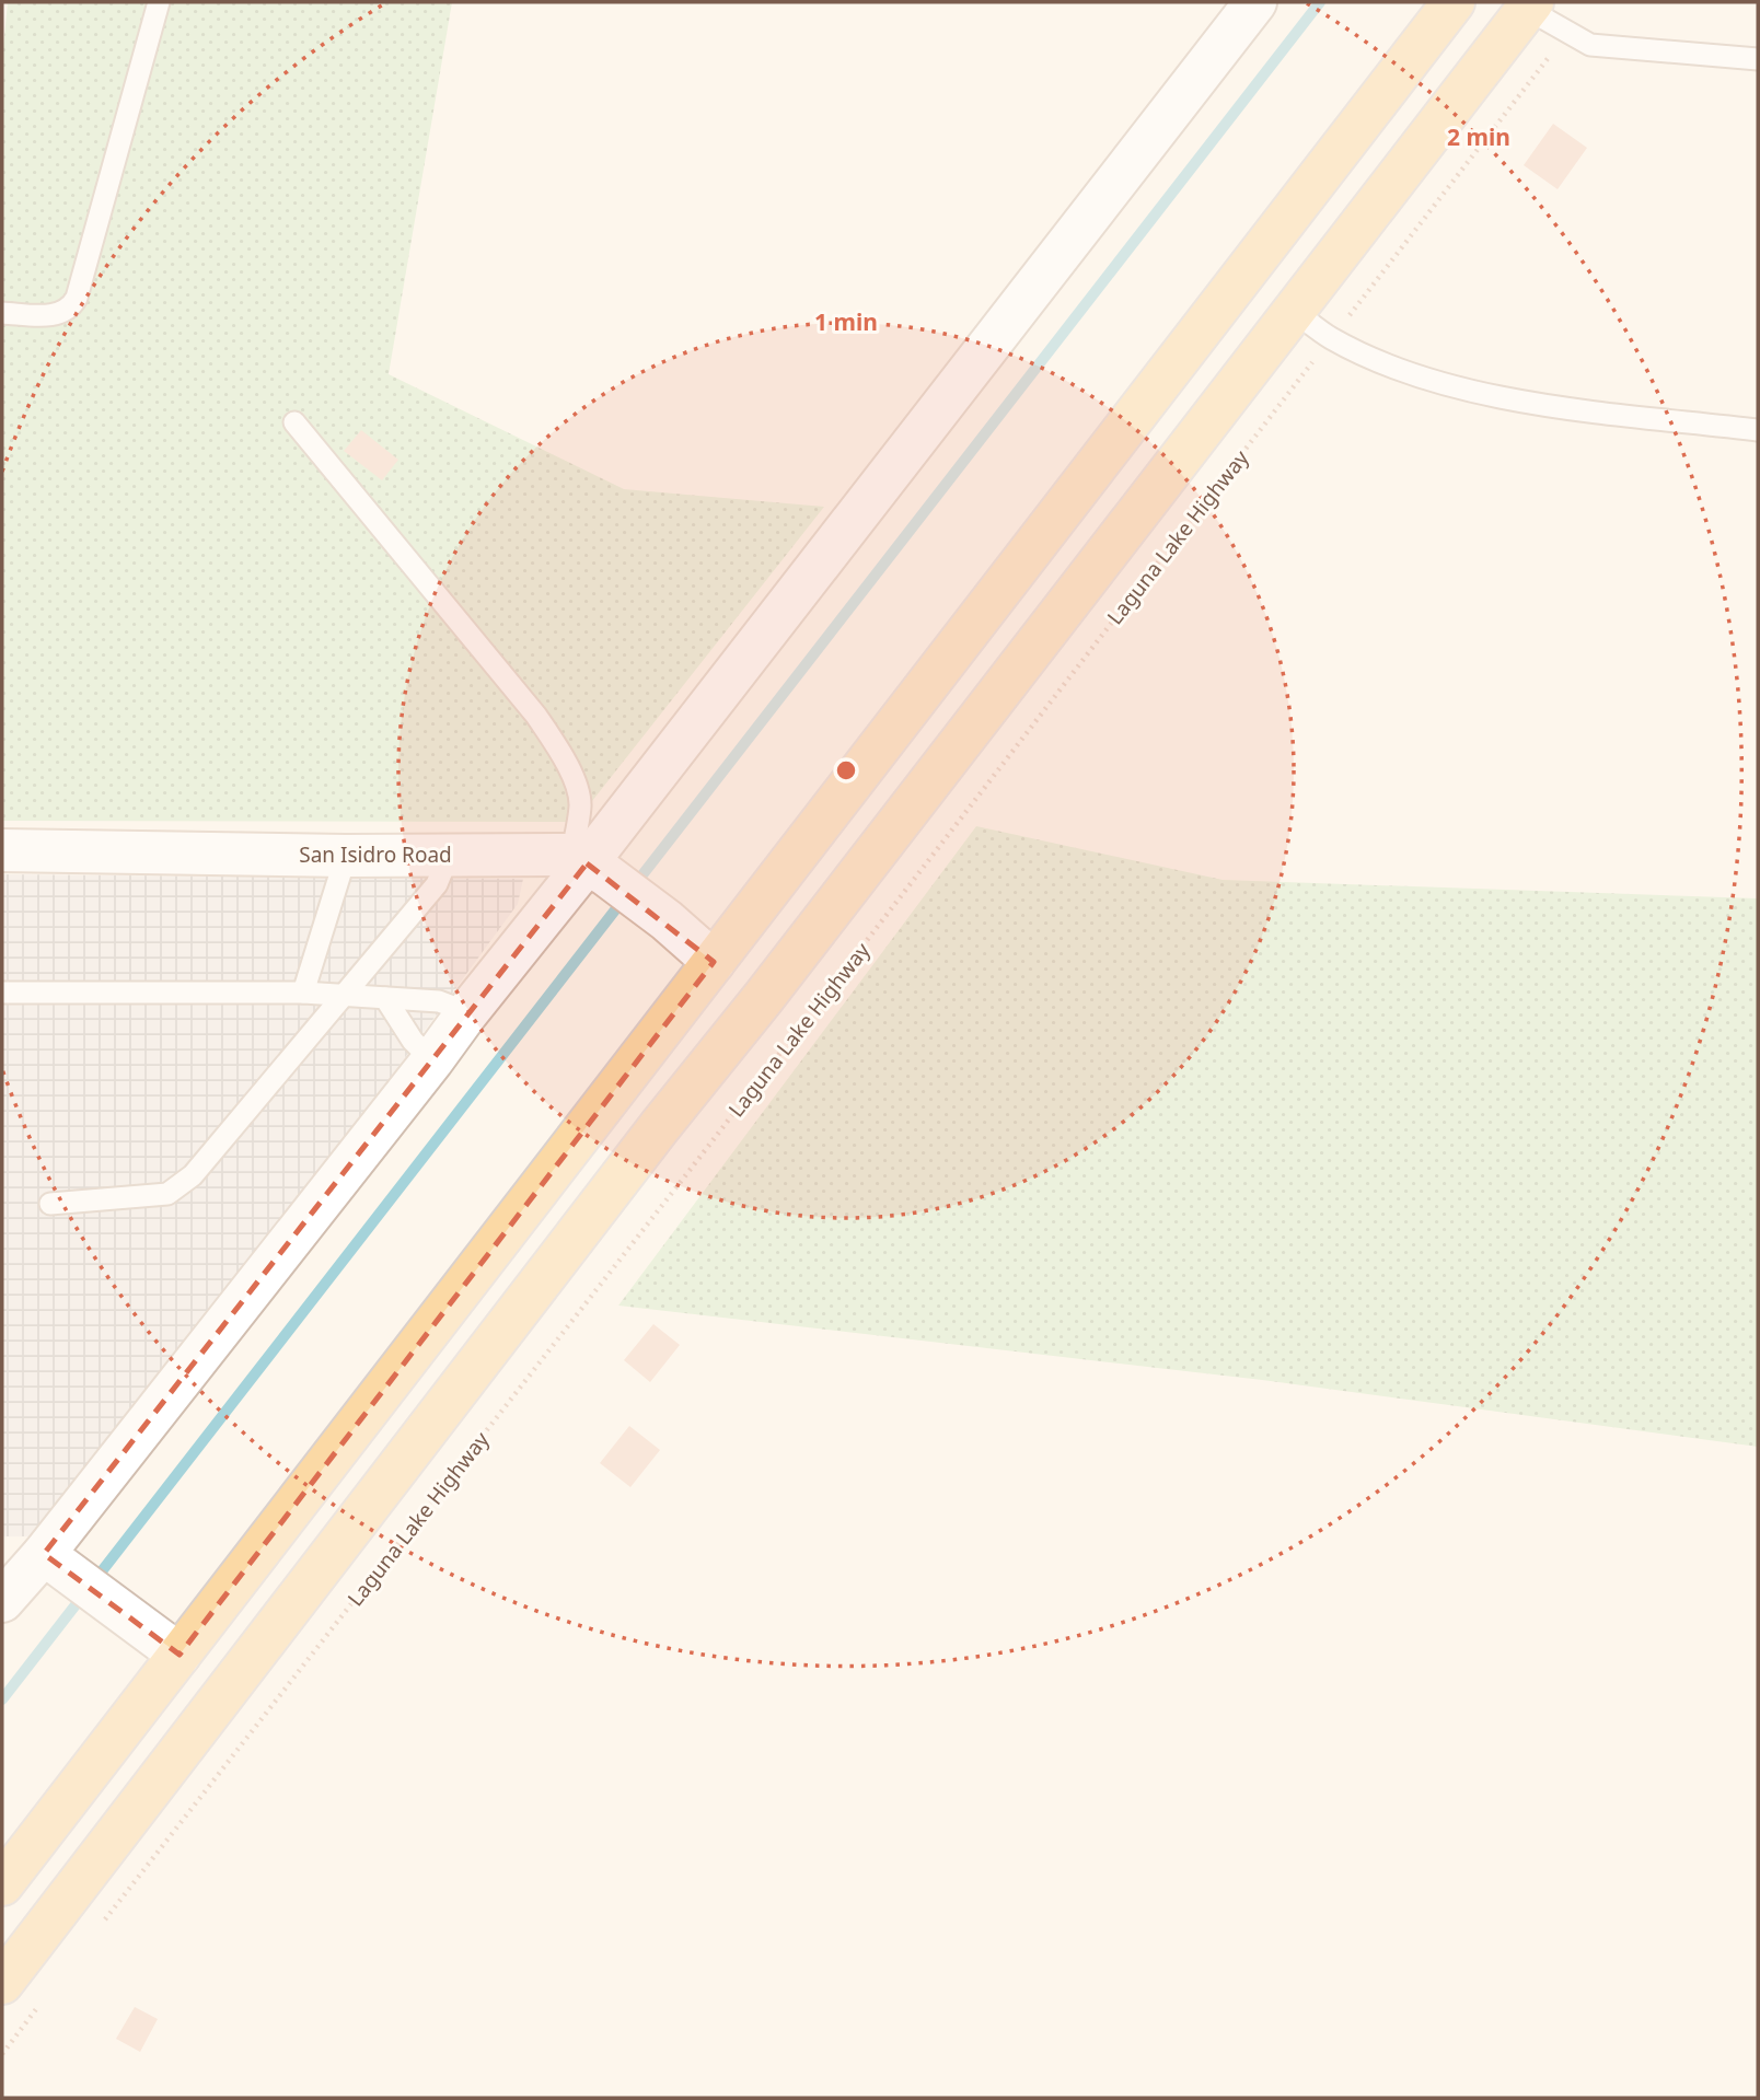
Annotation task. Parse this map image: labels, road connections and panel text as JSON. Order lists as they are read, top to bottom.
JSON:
{
  "streets": {
    "street": ["San Isidro Road"],
    "path": ["Laguna Lake Highway"]
  },
  "rings": ["2 min", "1 min"]
}
